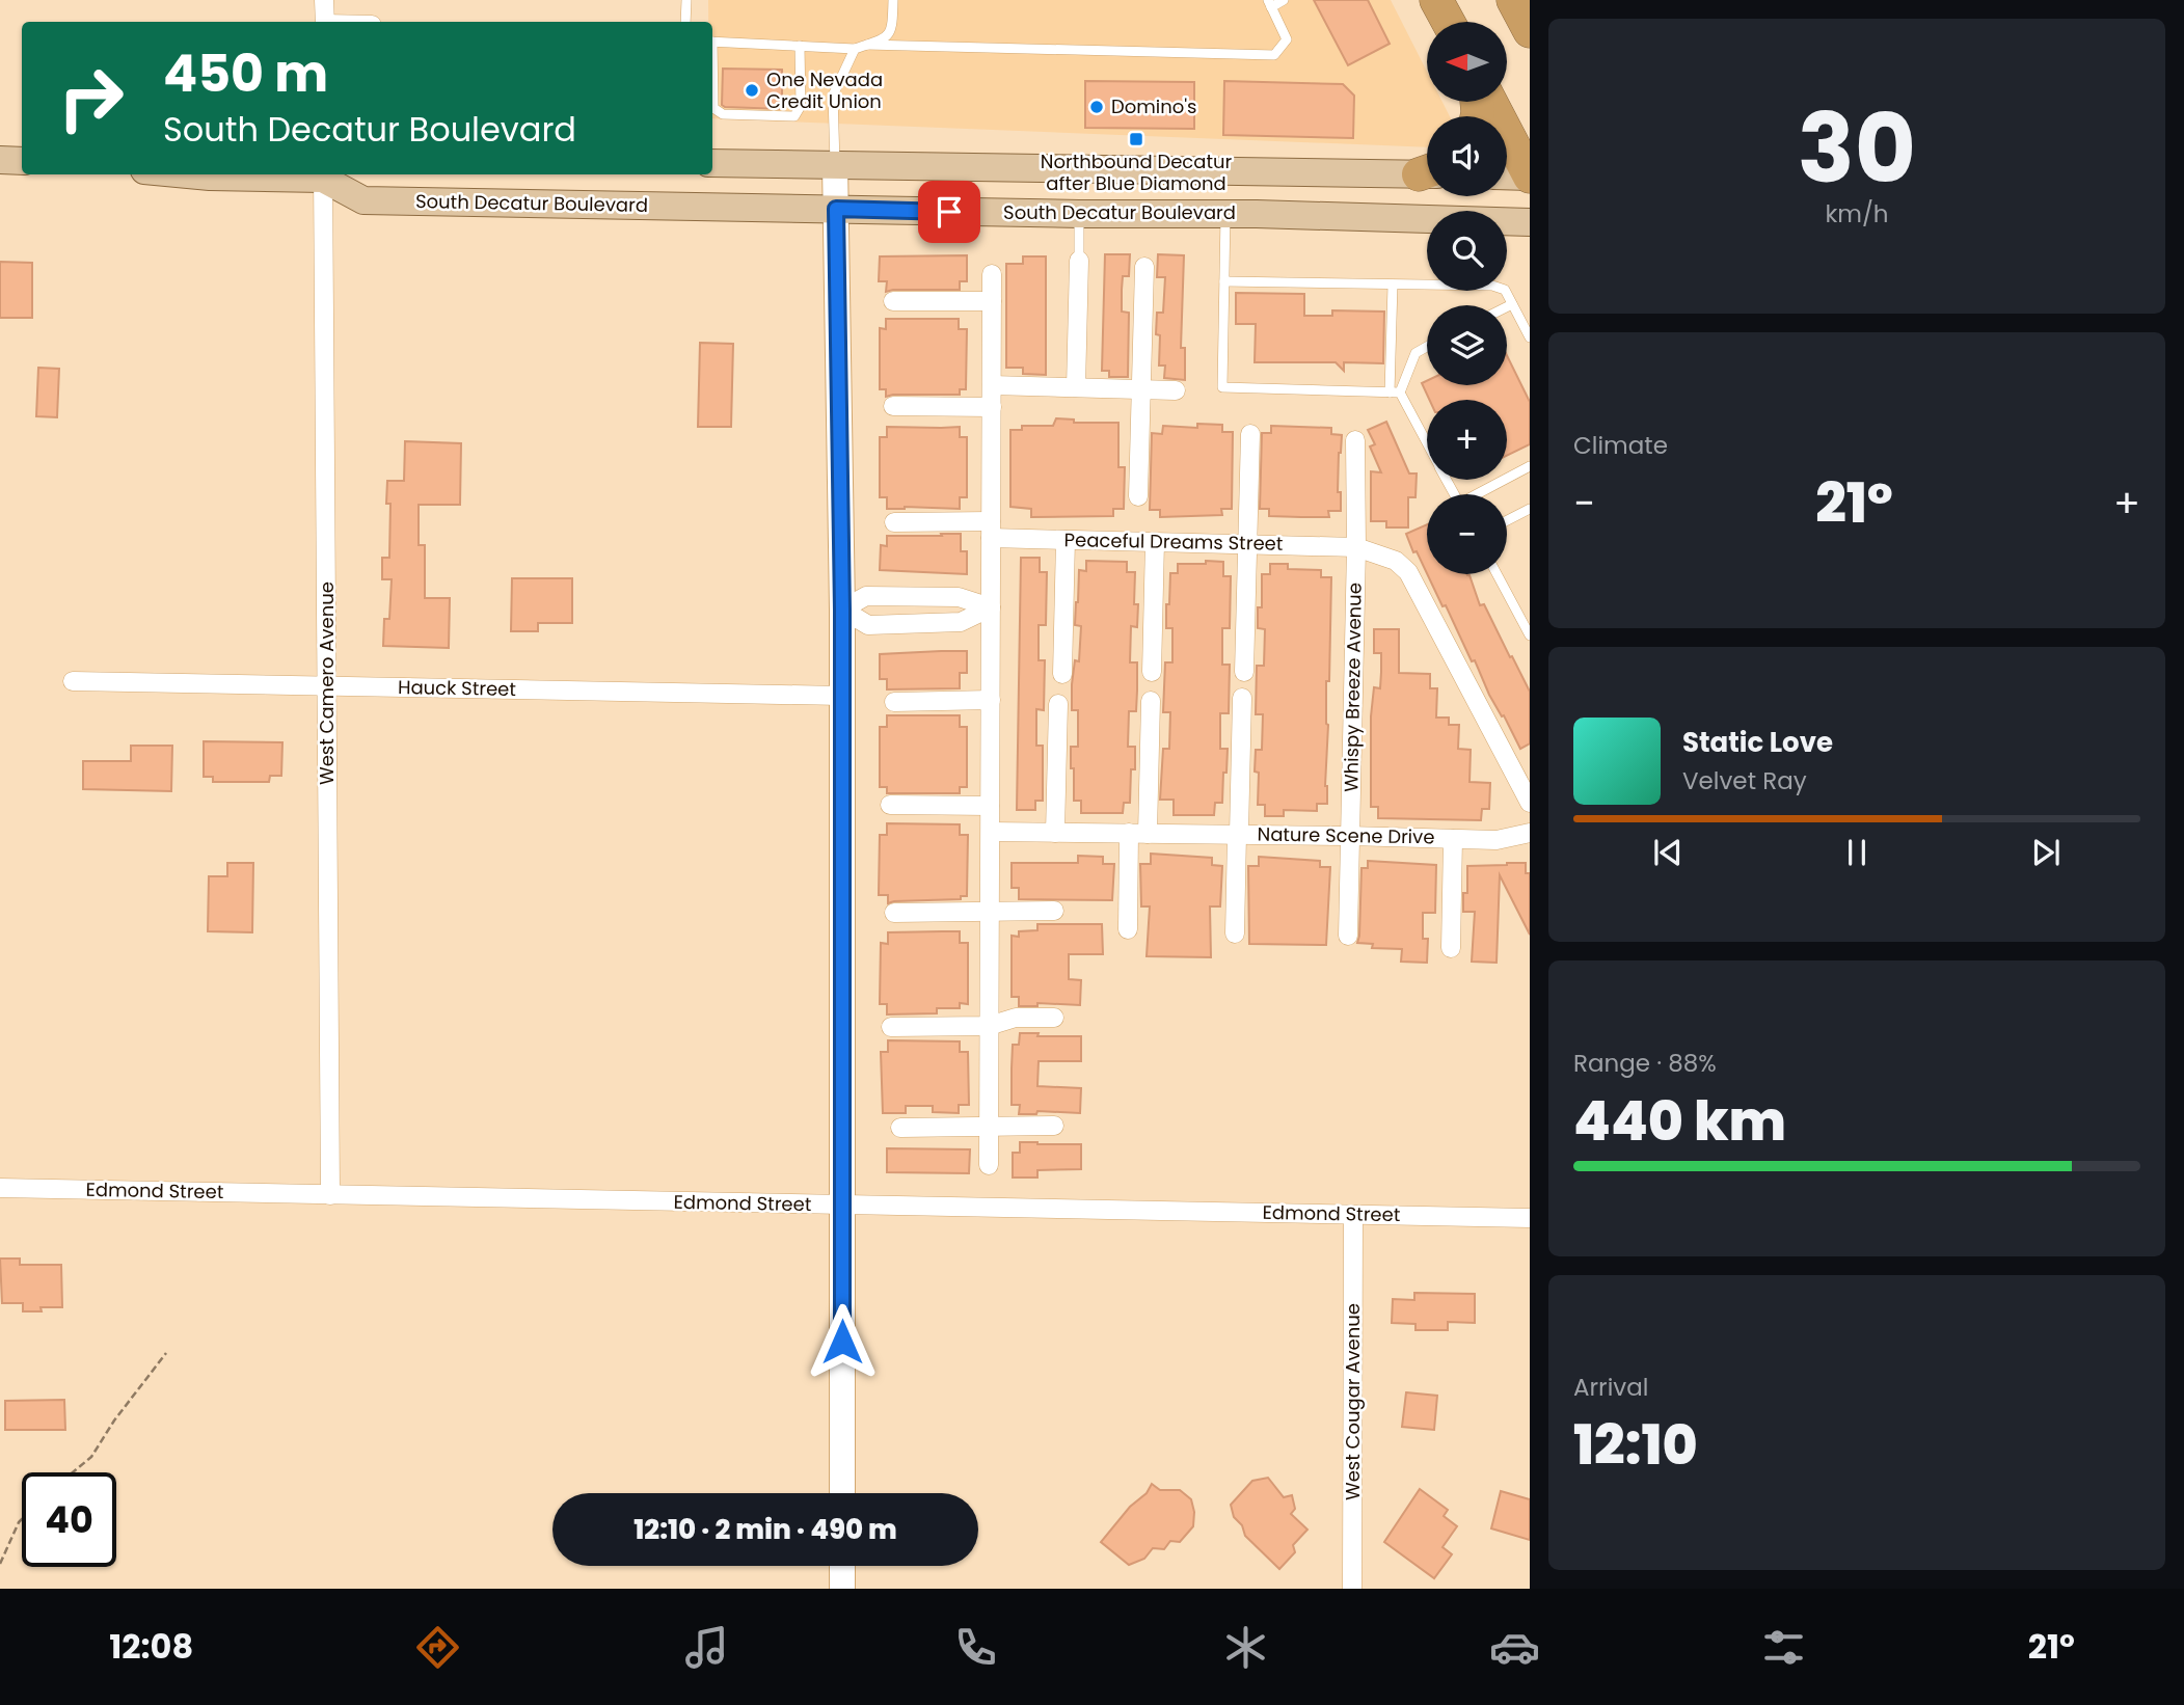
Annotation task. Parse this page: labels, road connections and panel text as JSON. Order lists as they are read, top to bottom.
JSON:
{
  "streets": {
    "main road": ["South Decatur Boulevard"],
    "street": [
      "Peaceful Dreams Street",
      "West Camero Avenue",
      "Whispy Breeze Avenue",
      "Hauck Street",
      "Nature Scene Drive",
      "Edmond Street",
      "West Cougar Avenue"
    ]
  },
  "crossings": [
    ["Peaceful Dreams Street", "Whispy Breeze Avenue"],
    ["West Camero Avenue", "Hauck Street"],
    ["West Camero Avenue", "Edmond Street"],
    ["Whispy Breeze Avenue", "Nature Scene Drive"],
    ["Edmond Street", "West Cougar Avenue"]
  ],
  "places": {
    "other": ["One Nevada Credit Union", "Domino's"],
    "transit": ["Northbound Decatur after Blue Diamond"]
  },
  "north": "left",
  "page": {
    "tile": [
      ["30", "km/h"],
      "Climate",
      ["Range · 88%", "440 km"],
      ["Arrival", "12:10"]
    ],
    "map_buttons": ["+", "−"],
    "turn": ["450 m", "South Decatur Boulevard"],
    "heat": ["−", "21°", "+"],
    "song": ["Static Love", "Velvet Ray"],
    "limit": "40",
    "trip": "12:10 · 2 min · 490 m",
    "tabs": ["12:08", "21°"]
  }
}
